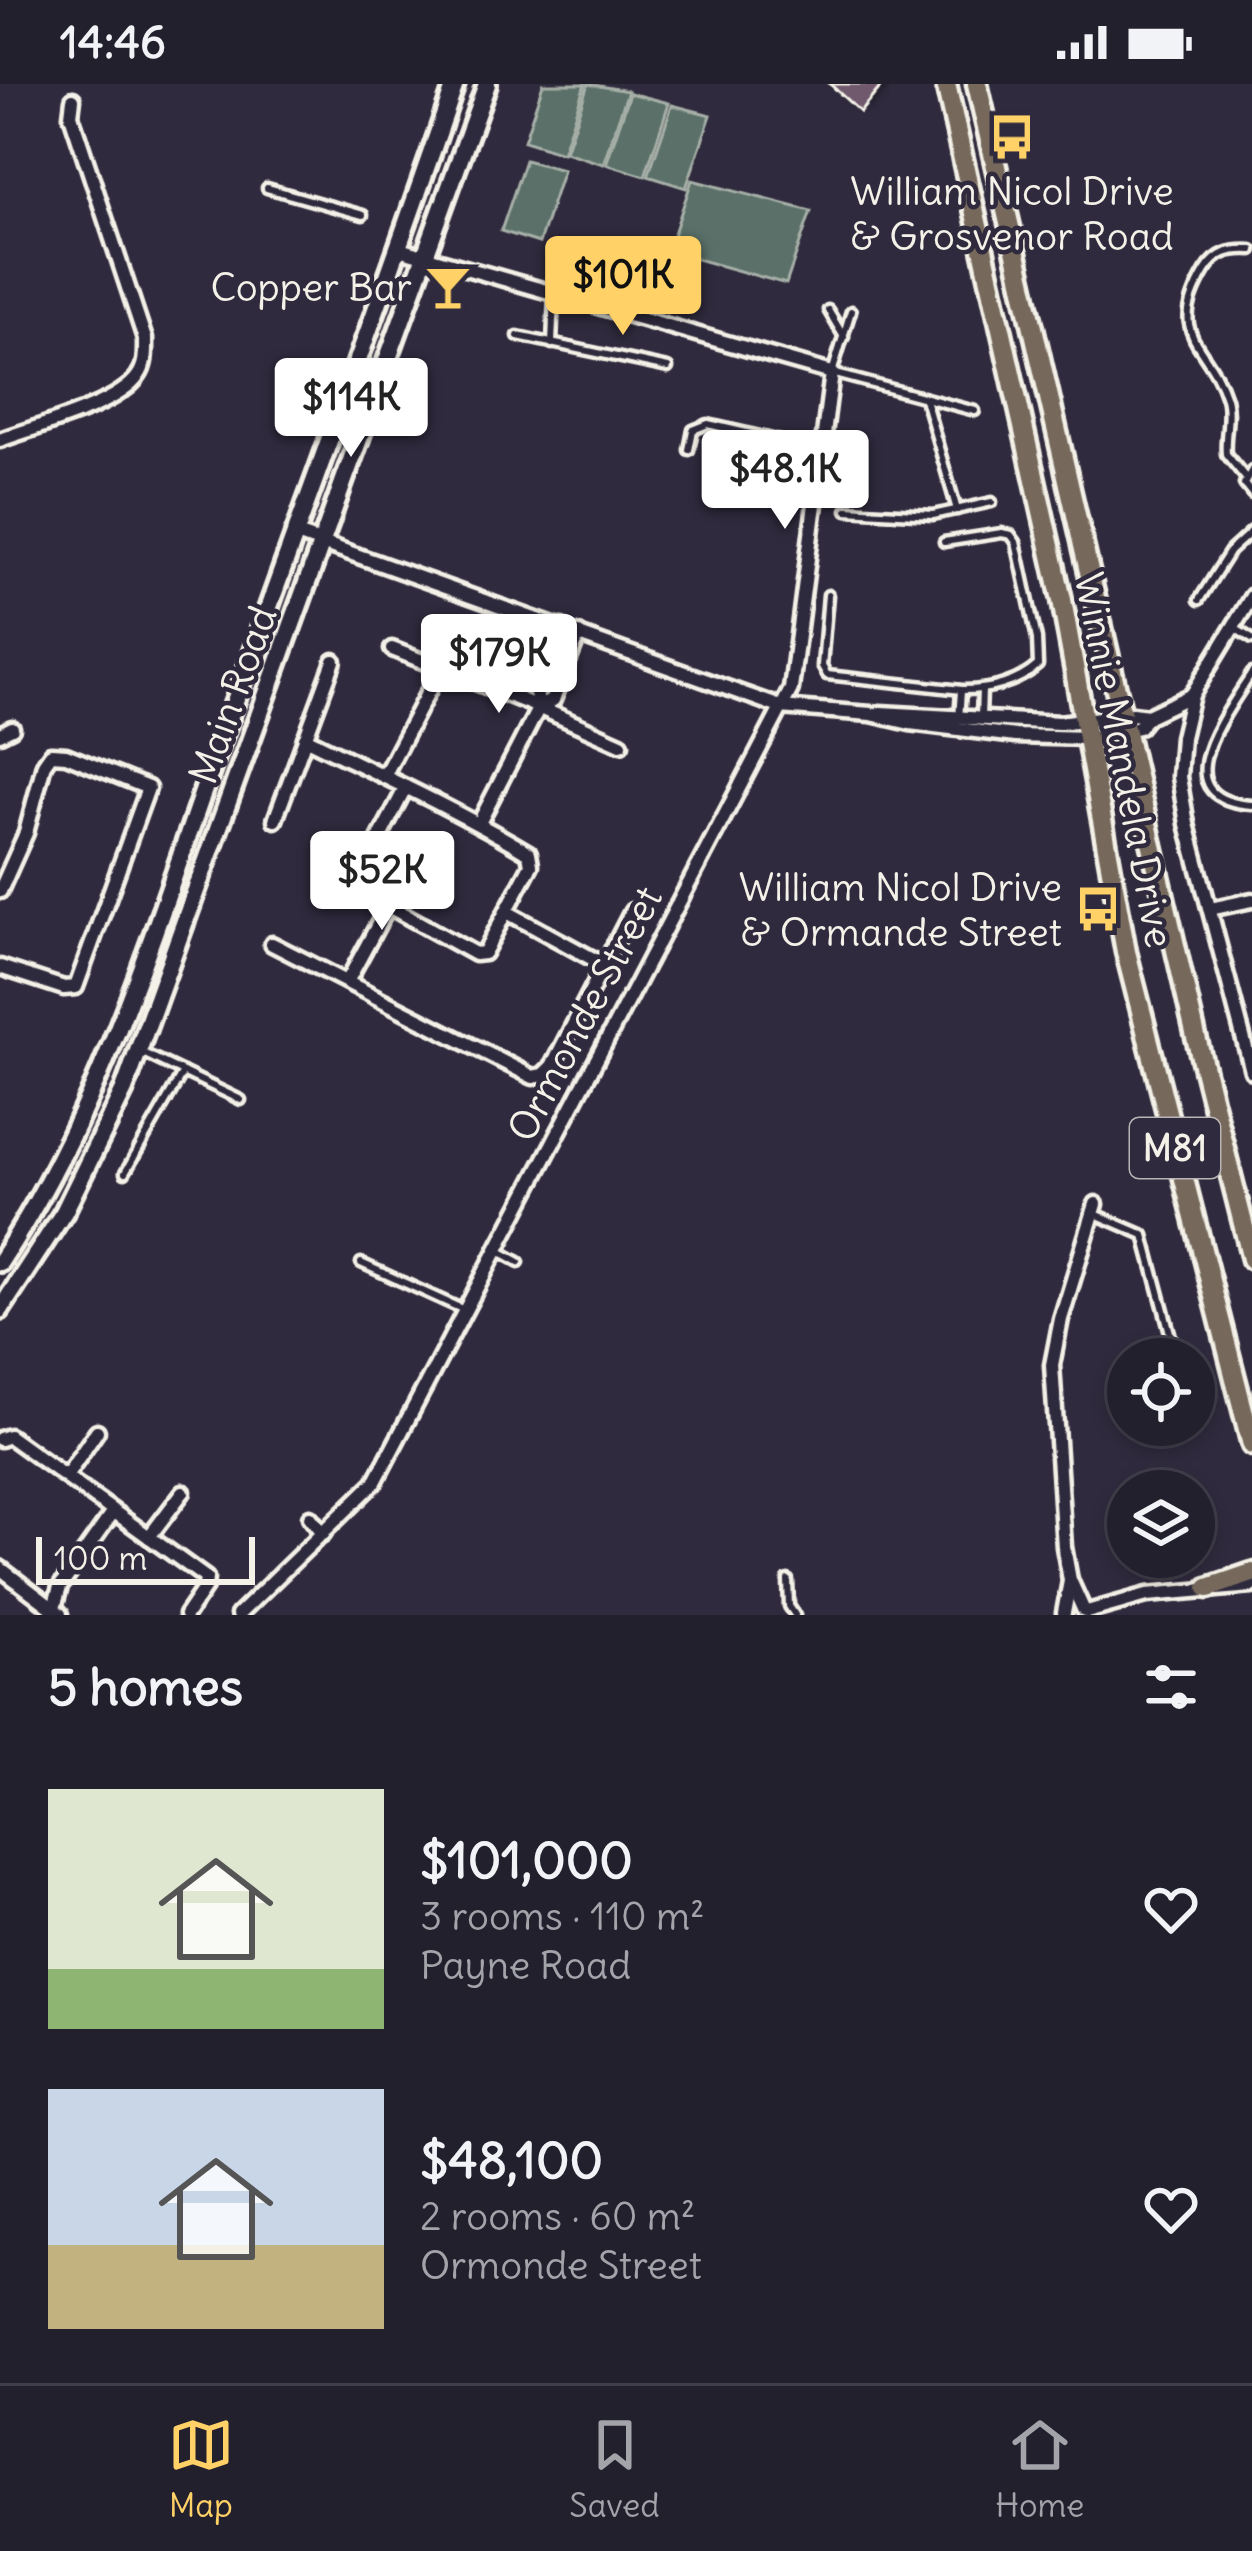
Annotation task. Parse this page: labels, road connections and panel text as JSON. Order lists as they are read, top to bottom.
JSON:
{
  "streets": {
    "main road": ["Main Road", "Winnie Mandela Drive", "M81"],
    "street": ["Ormonde Street"]
  },
  "places": {
    "bus stop": ["William Nicol Drive & Grosvenor Road", "William Nicol Drive & Ormande Street"],
    "bar": ["Copper Bar"]
  },
  "scale_bar": "100 m",
  "page": {
    "status": "14:46",
    "price": [
      "$101K",
      "$114K",
      "$48.1K",
      "$179K",
      "$52K"
    ],
    "scale": "100 m",
    "heading": "5 homes",
    "list": [
      {
        "name": "$101,000",
        "note": "3 rooms · 110 m² · Payne Road"
      },
      {
        "name": "$48,100",
        "note": "2 rooms · 60 m² · Ormonde Street"
      }
    ],
    "tabs": ["Map", "Saved", "Home"]
  }
}
